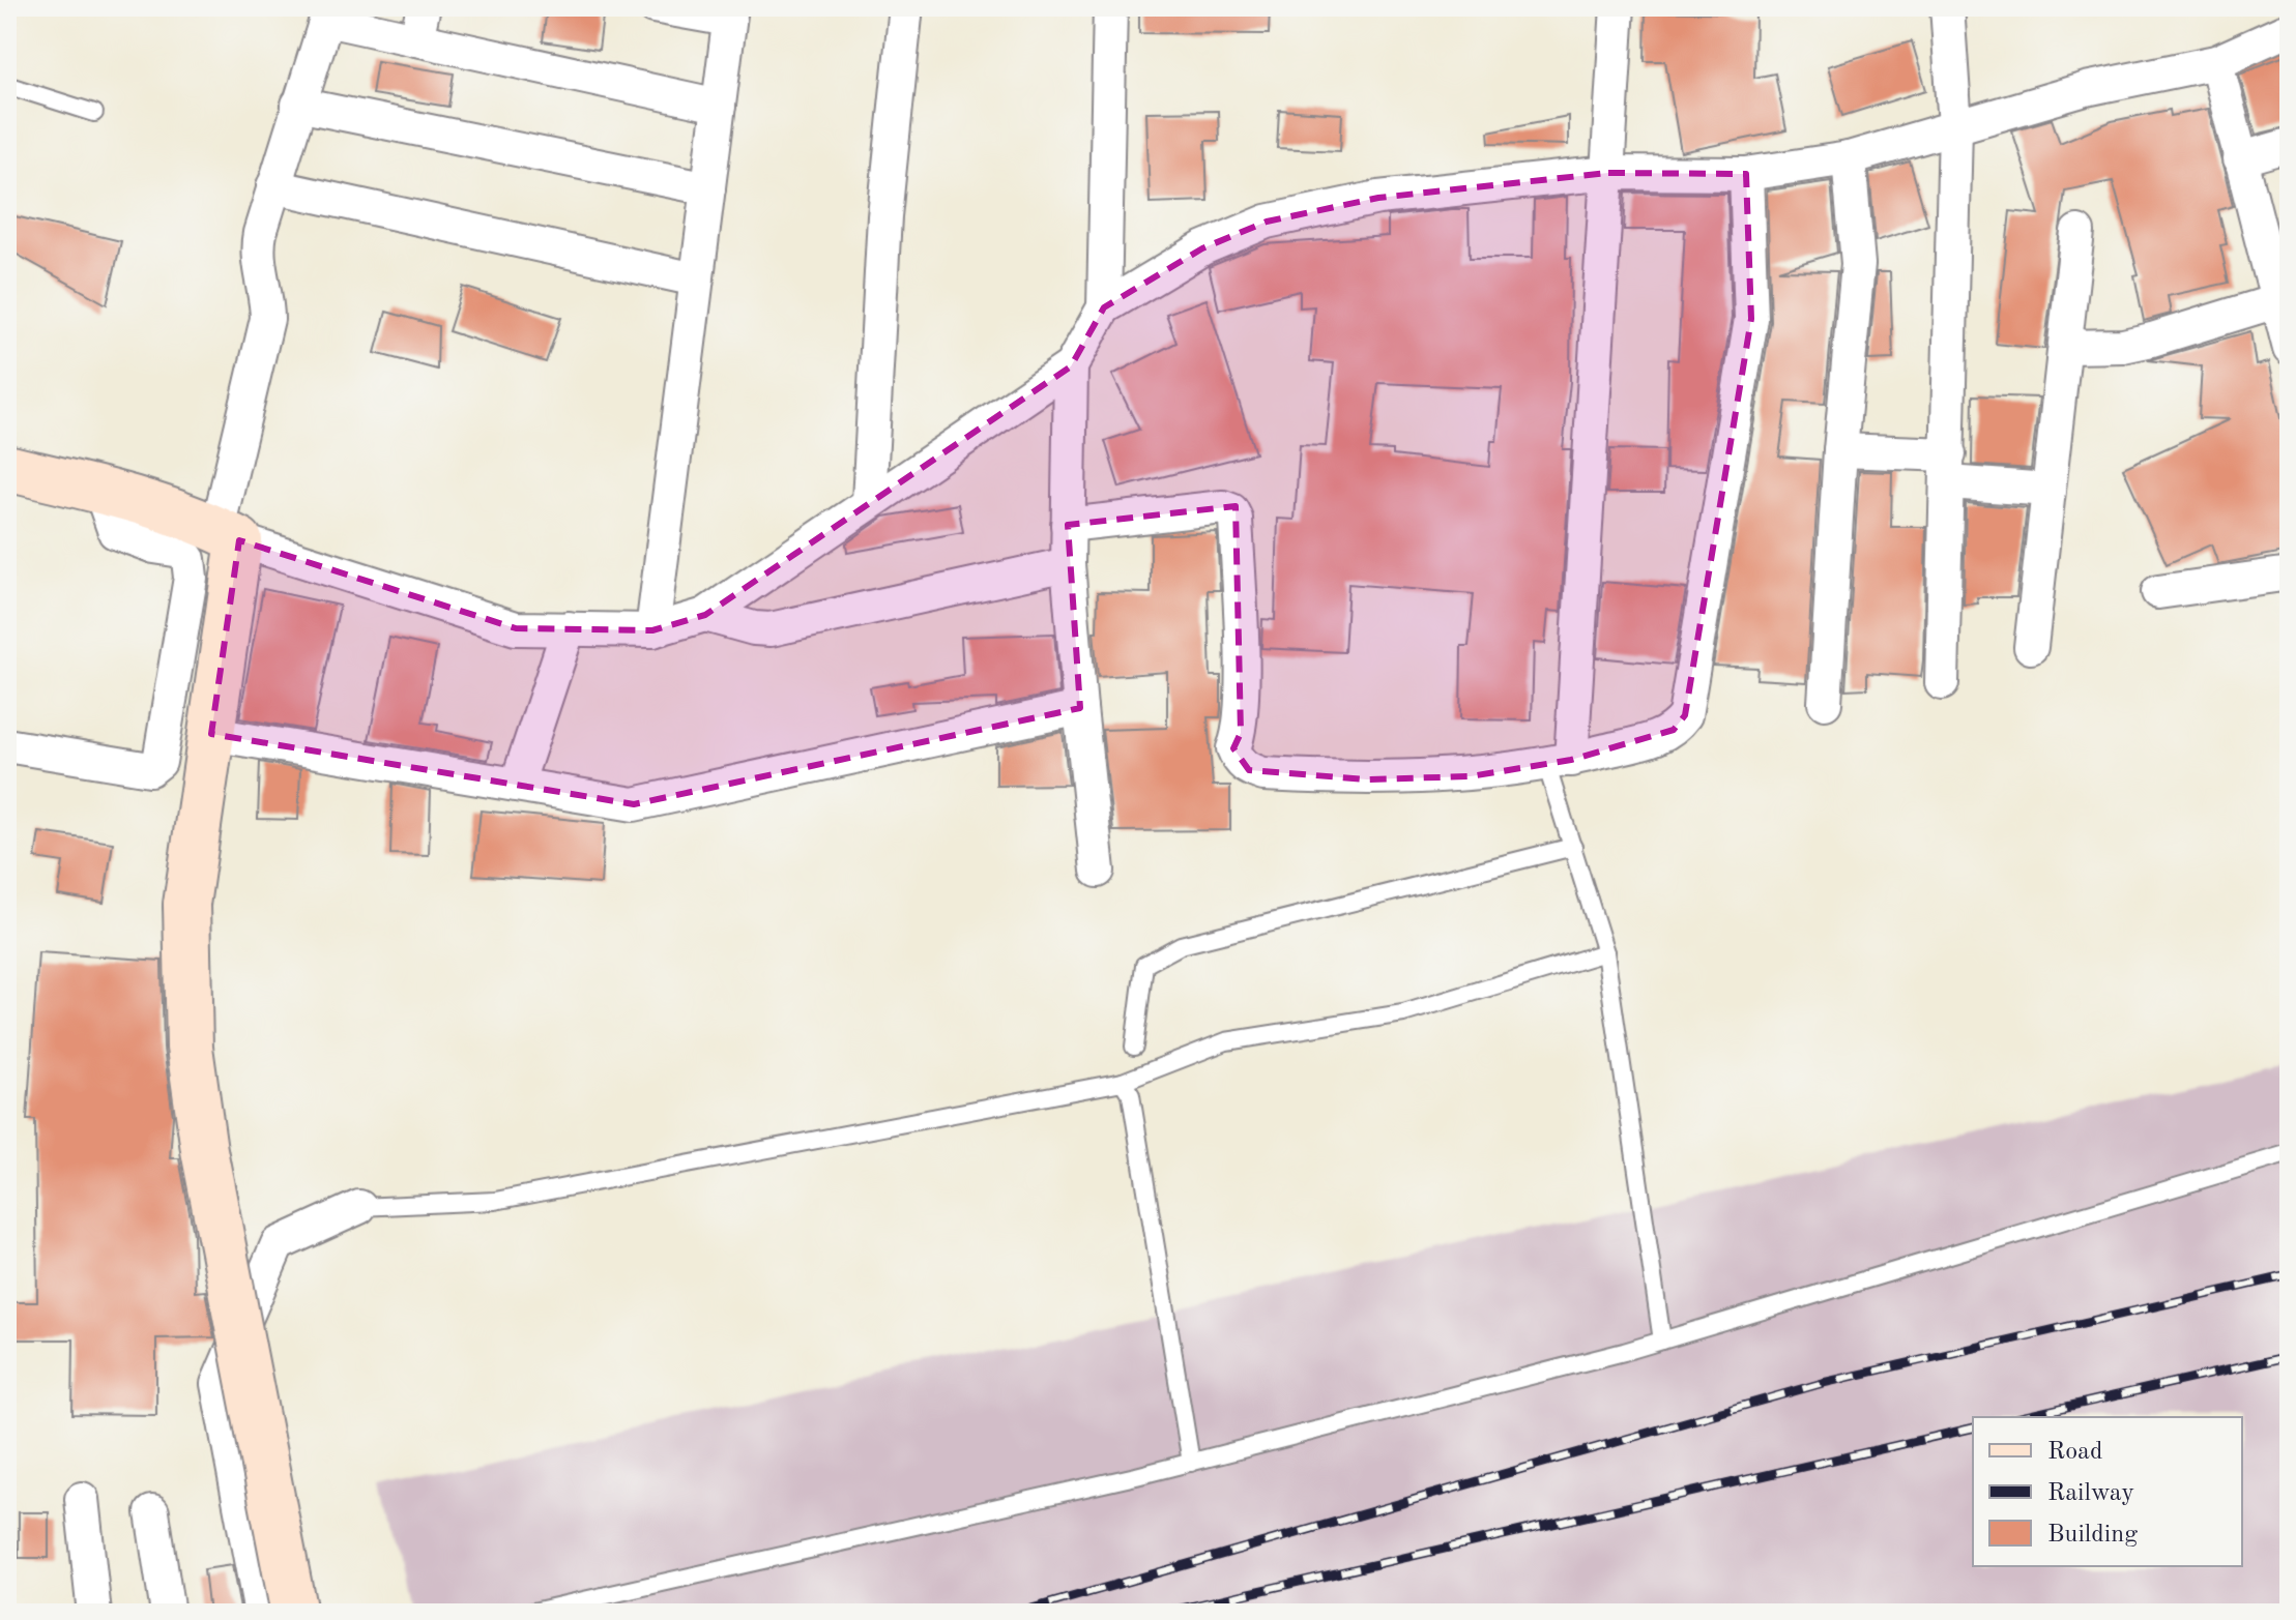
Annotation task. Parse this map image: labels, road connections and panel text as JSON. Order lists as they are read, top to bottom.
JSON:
{
  "legend": ["Road", "Railway", "Building"]
}
